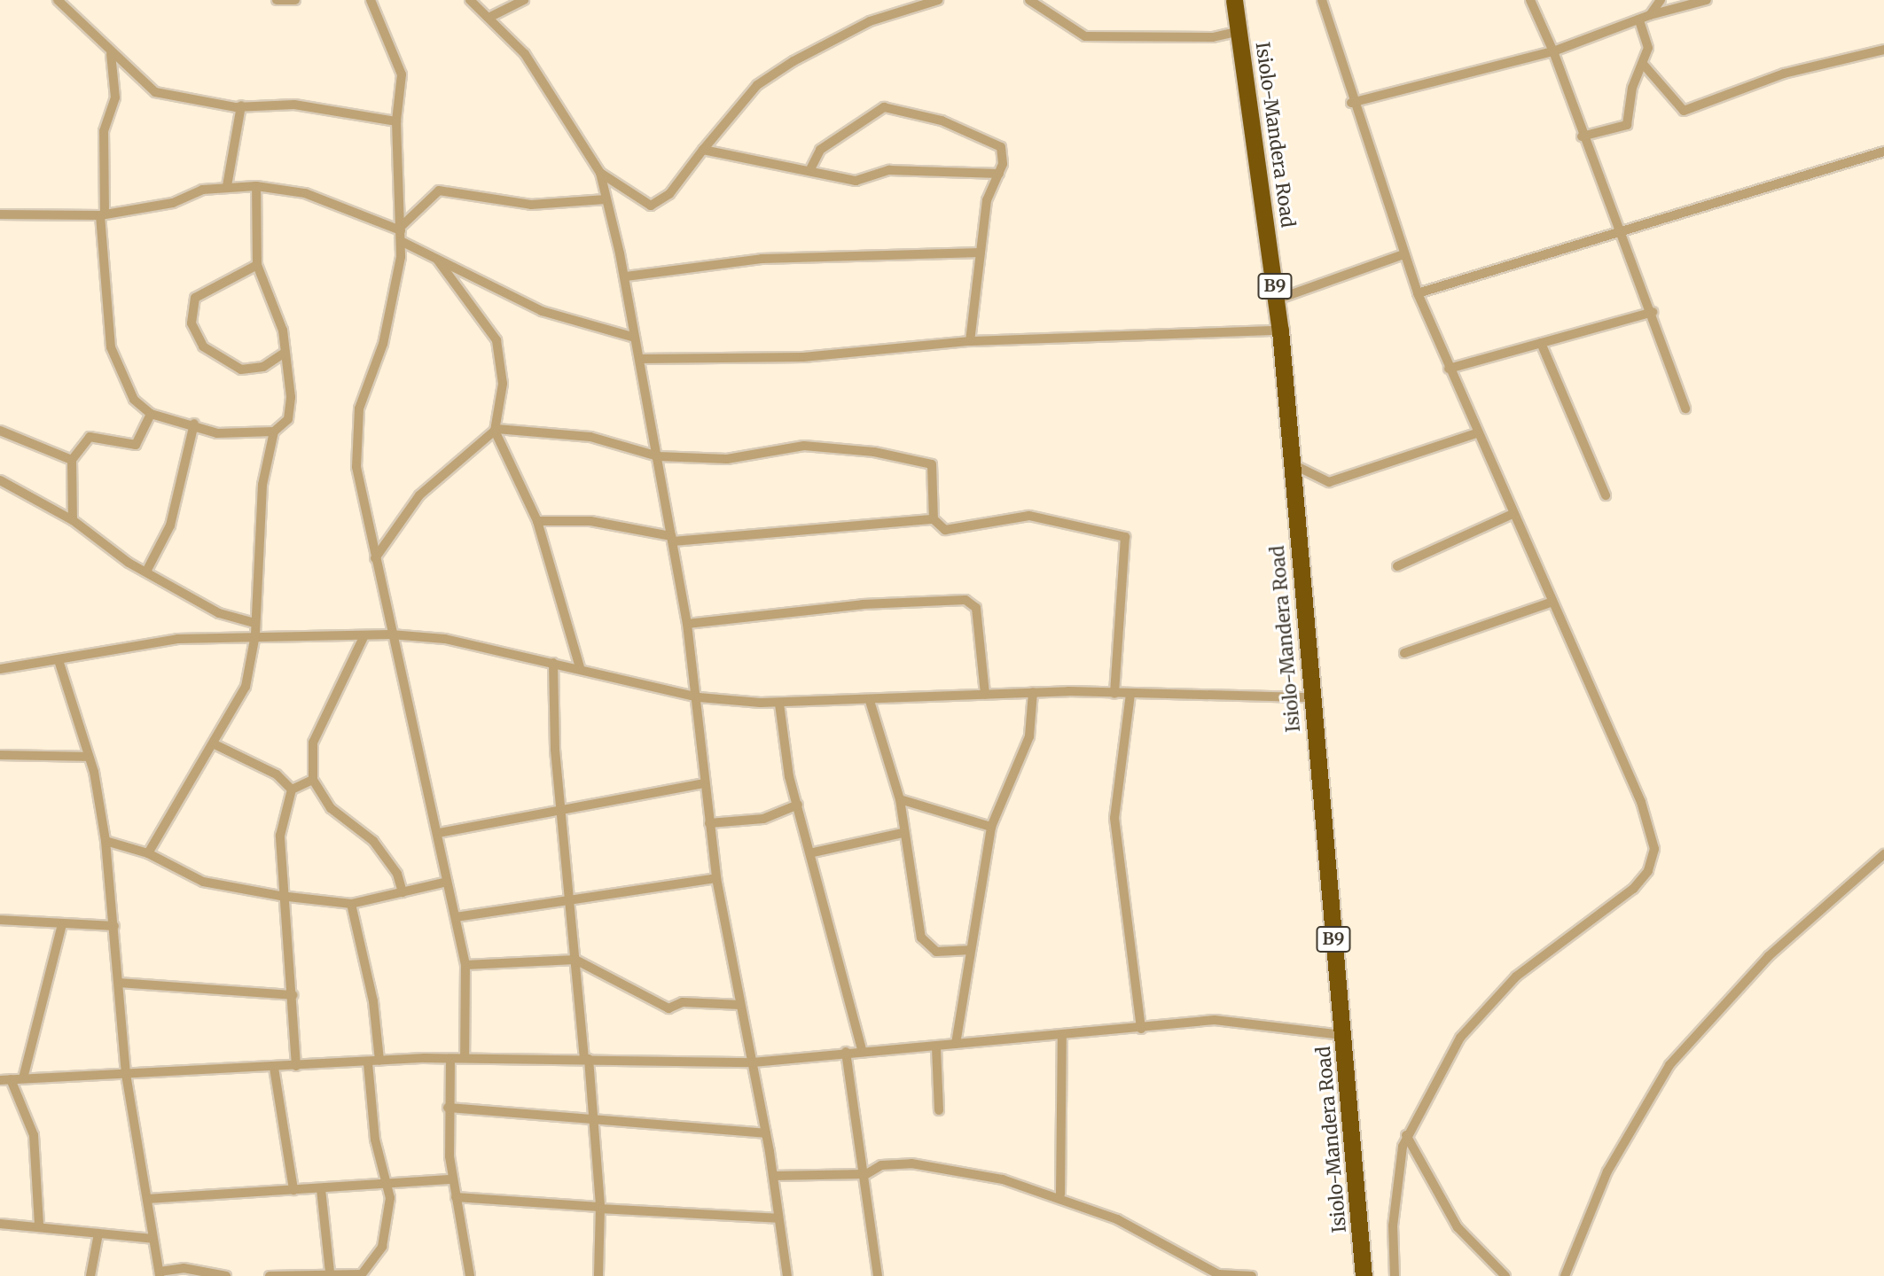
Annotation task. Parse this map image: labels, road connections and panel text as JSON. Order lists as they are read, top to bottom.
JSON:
{
  "streets": {
    "highway": ["Isiolo-Mandera Road", "B9"]
  }
}
